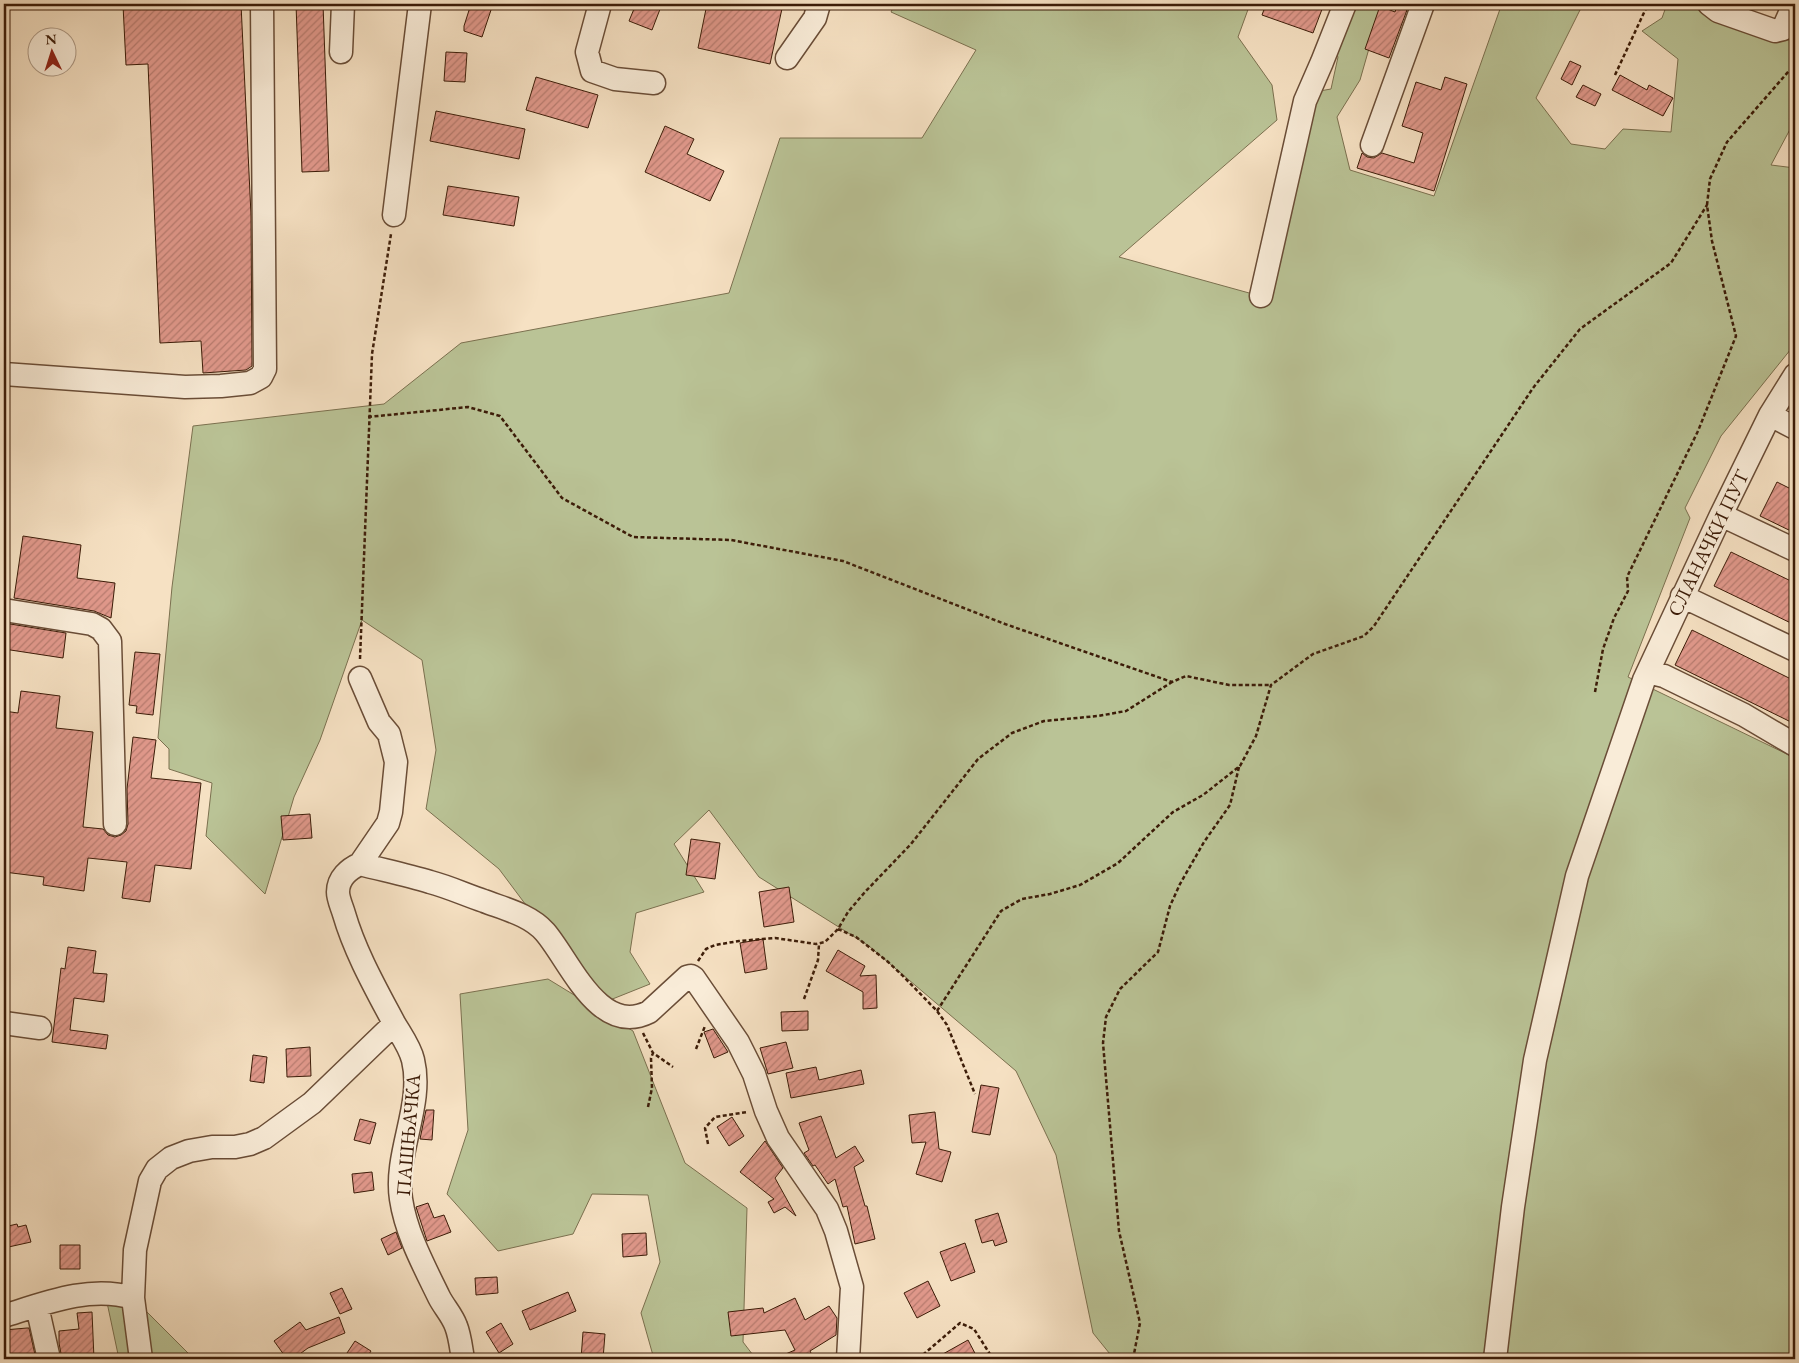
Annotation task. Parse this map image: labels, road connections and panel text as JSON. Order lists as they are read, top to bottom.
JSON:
{
  "streets": {
    "street": ["СЛАНАЧКИ ПУТ", "ПАШЊАЧКА"]
  },
  "north": "top"
}
